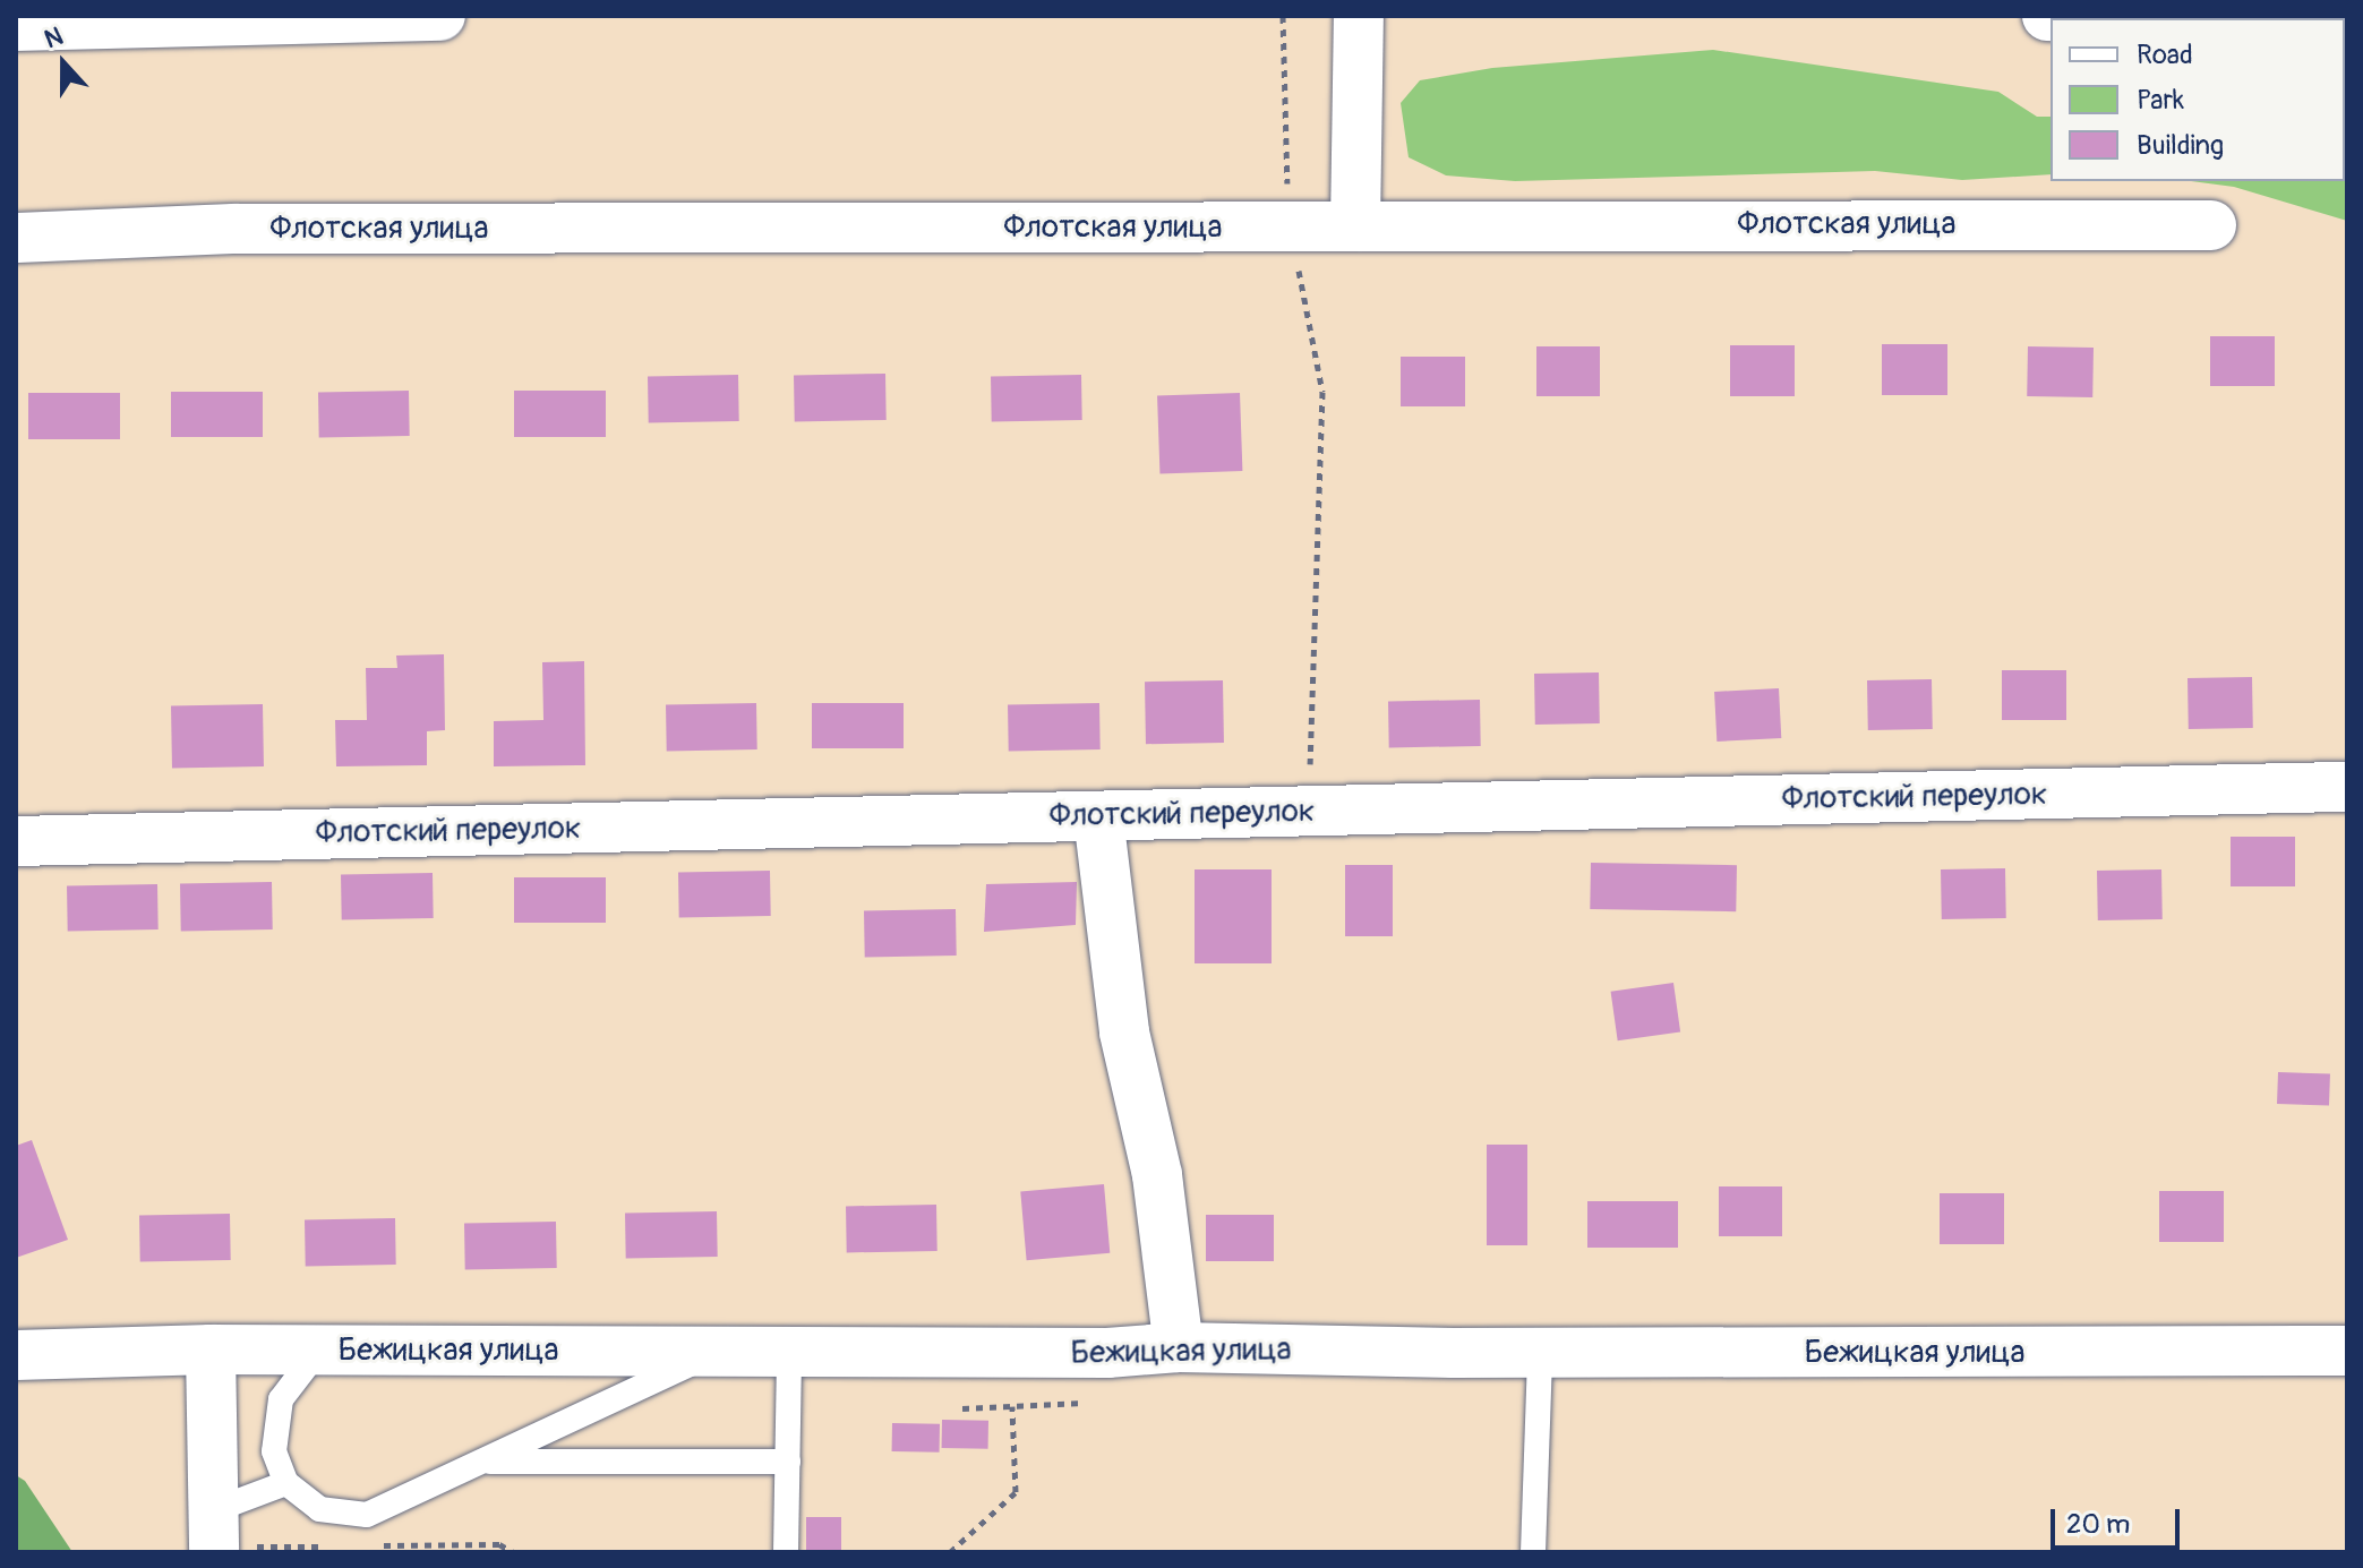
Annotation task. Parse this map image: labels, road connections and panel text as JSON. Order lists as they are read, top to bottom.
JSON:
{
  "streets": {
    "street": ["Флотская улица", "Флотский переулок", "Бежицкая улица"]
  },
  "legend": ["Road", "Park", "Building"],
  "scale_bar": "20 m",
  "north": "top"
}
